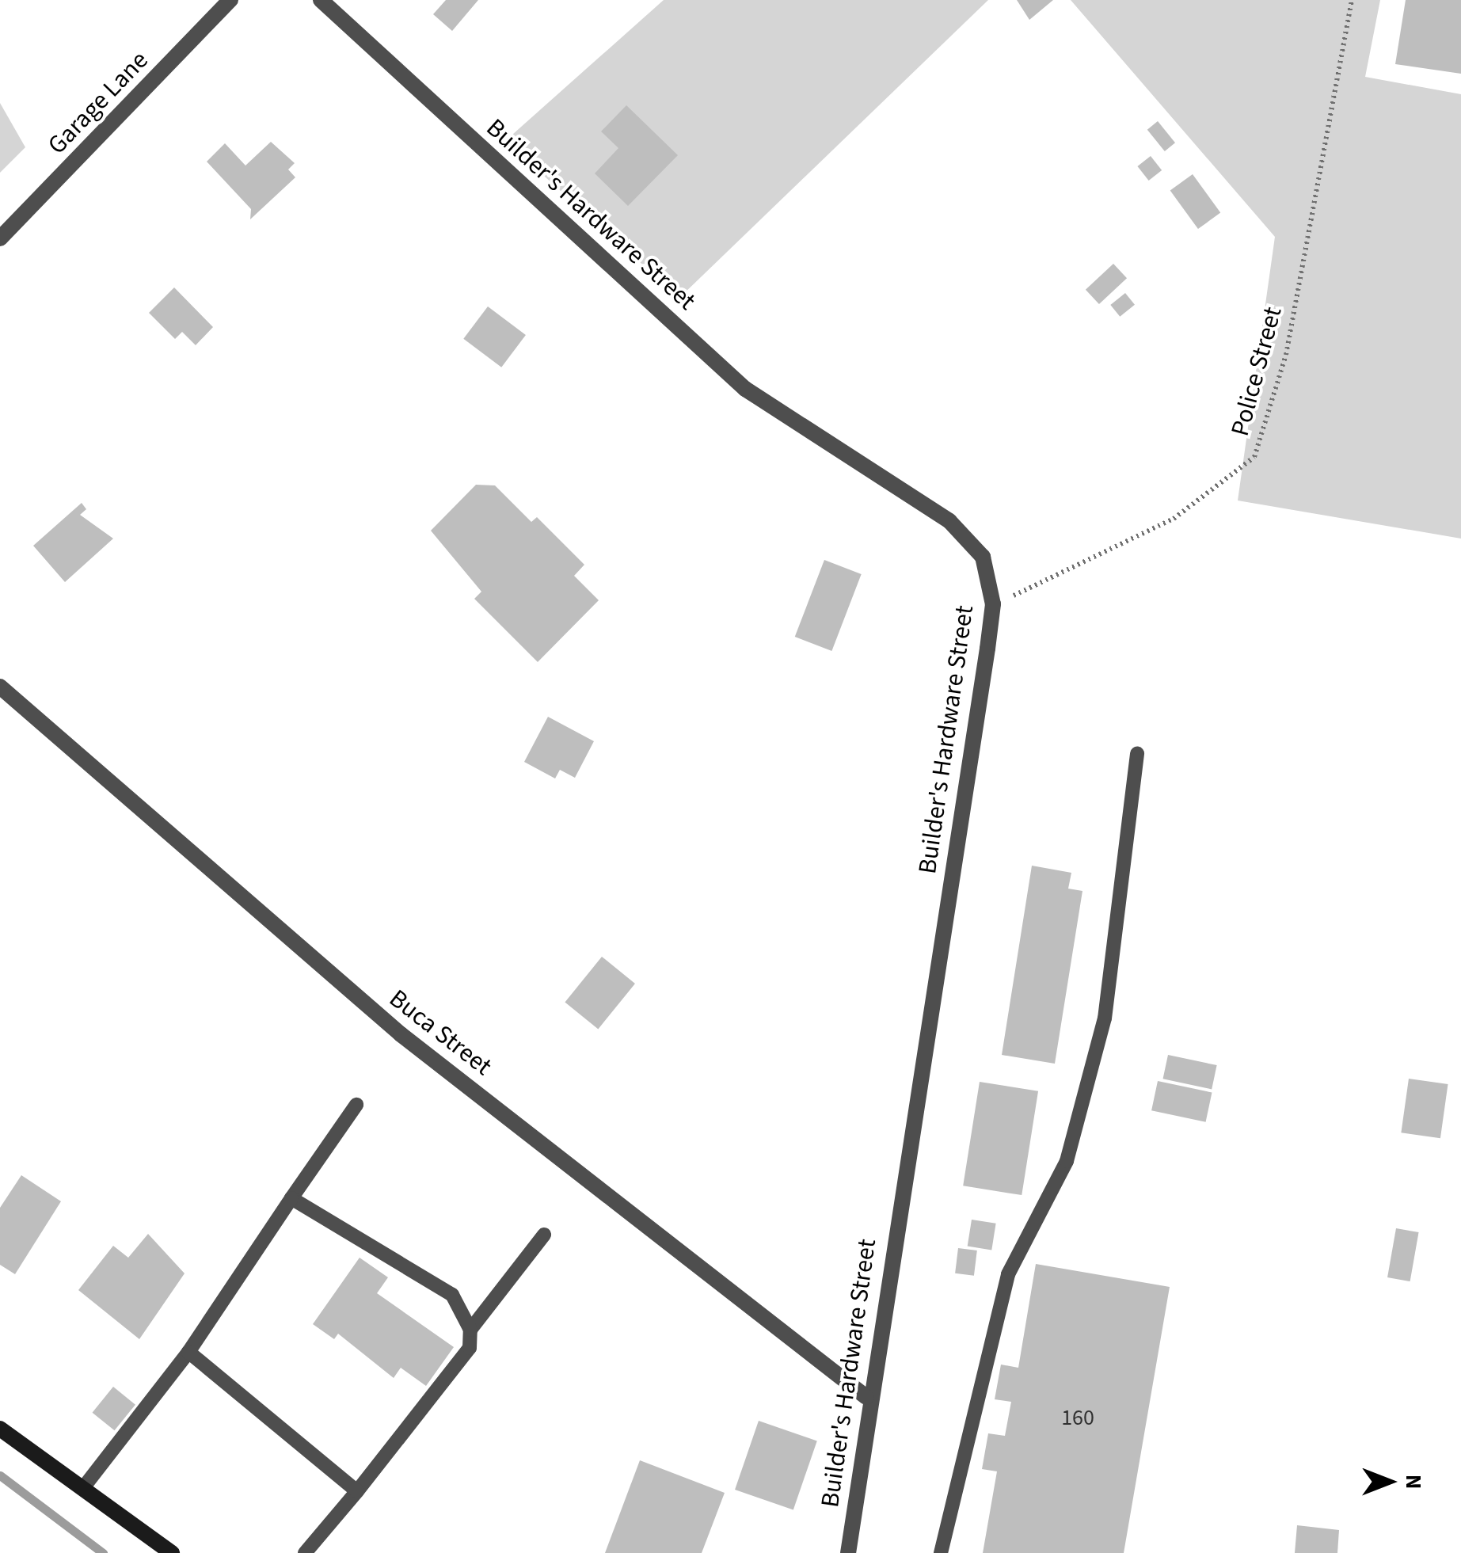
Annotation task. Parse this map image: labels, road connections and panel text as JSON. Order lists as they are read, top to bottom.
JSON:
{
  "streets": {
    "street": ["Garage Lane", "Builder's Hardware Street", "Buca Street"],
    "path": ["Police Street"]
  },
  "crossings": [
    ["Builder's Hardware Street", "Police Street"],
    ["Builder's Hardware Street", "Buca Street"]
  ],
  "house_numbers": ["160"],
  "north": "right"
}
